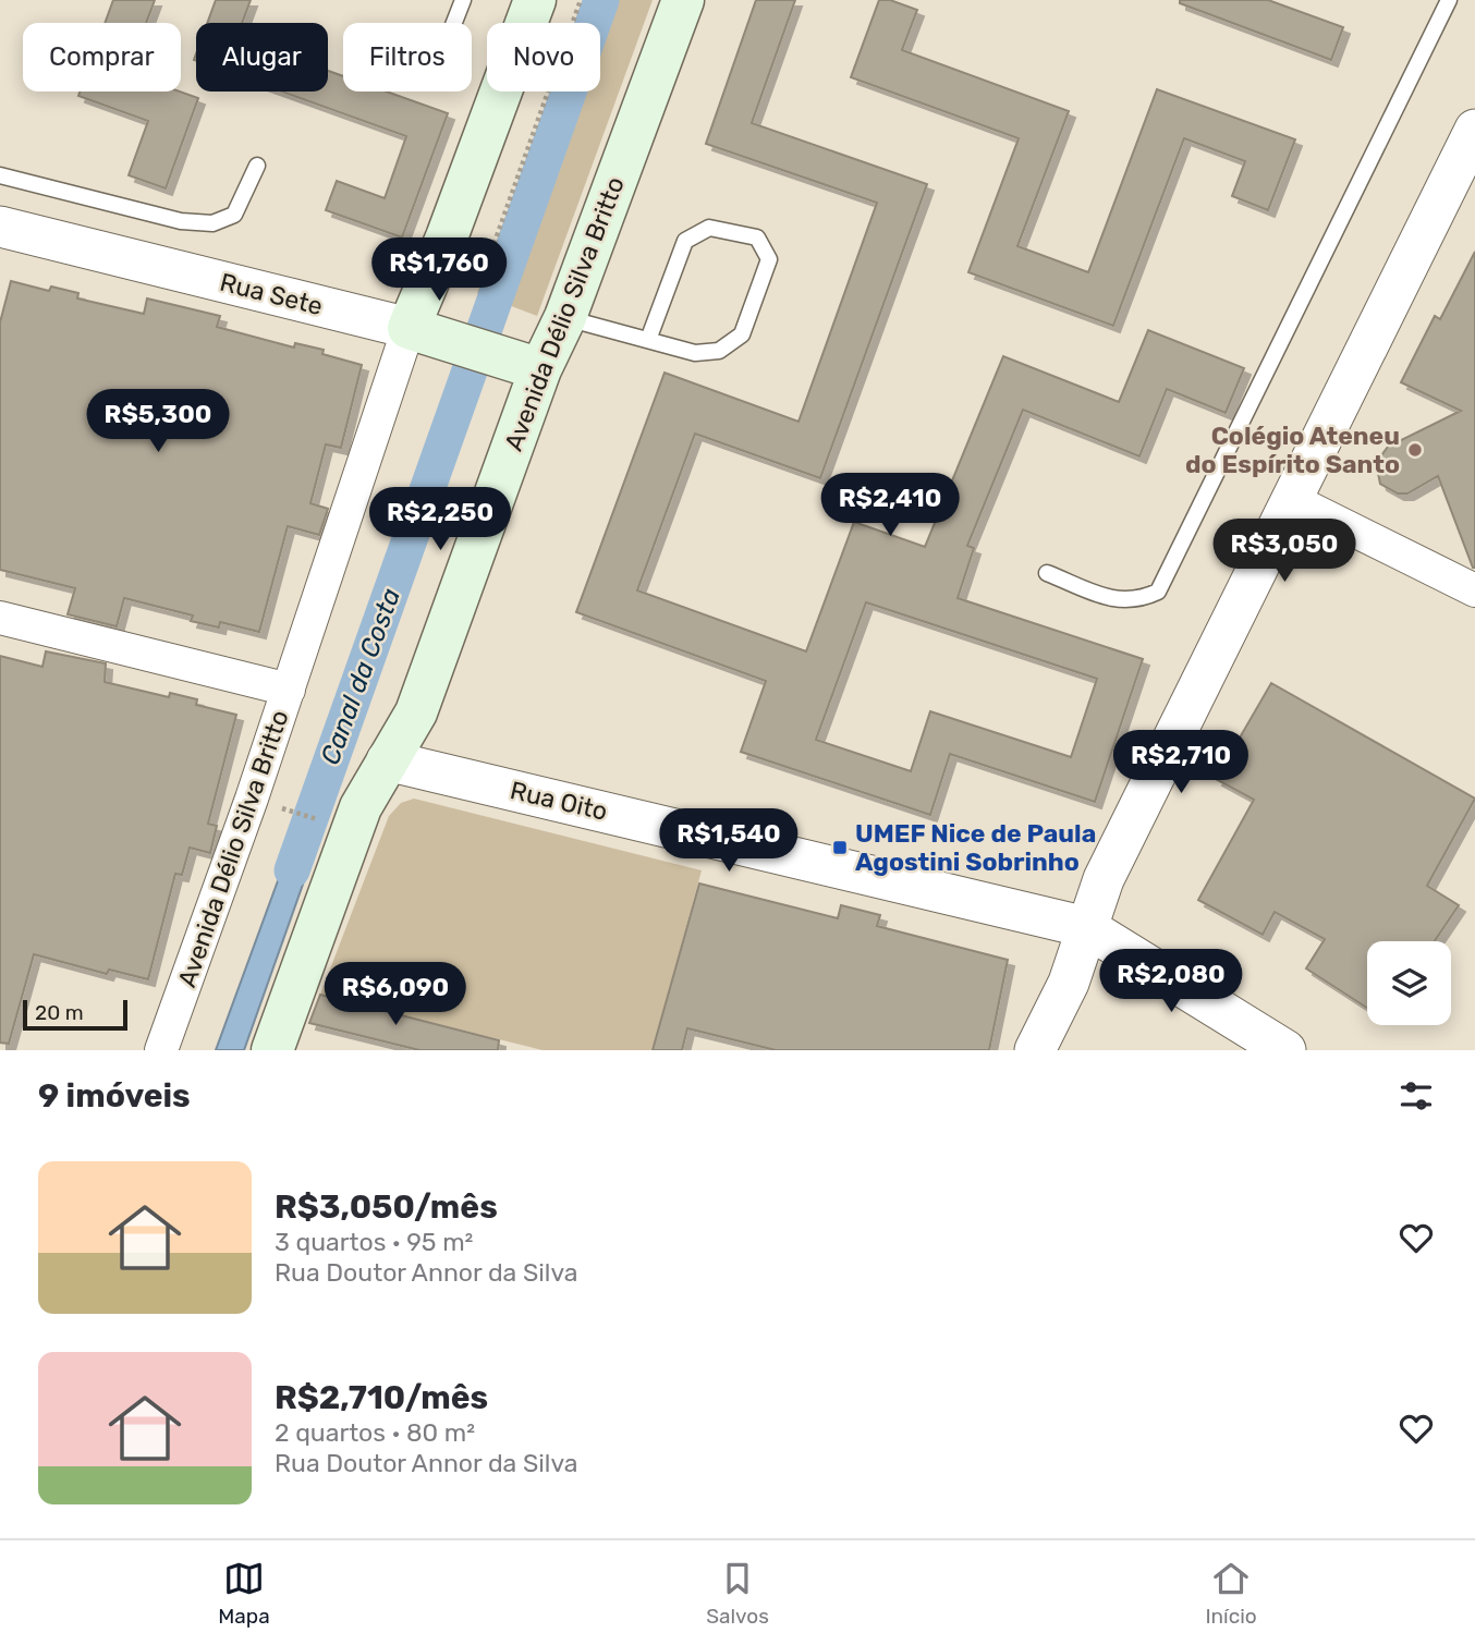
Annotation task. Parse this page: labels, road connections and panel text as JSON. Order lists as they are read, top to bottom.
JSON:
{
  "streets": {
    "main road": ["Rua Sete", "Avenida Délio Silva Britto"],
    "street": ["Rua Oito"]
  },
  "crossings": [
    ["Rua Sete", "Avenida Délio Silva Britto"],
    ["Avenida Délio Silva Britto", "Rua Oito"]
  ],
  "water": ["Canal da Costa"],
  "places": {
    "other": ["Colégio Ateneu do Espírito Santo"],
    "transit": ["UMEF Nice de Paula Agostini Sobrinho"]
  },
  "scale_bar": "20 m",
  "page": {
    "chip": [
      "Comprar",
      "Alugar",
      "Filtros",
      "Novo"
    ],
    "price": [
      "R$1,760",
      "R$5,300",
      "R$2,410",
      "R$2,250",
      "R$3,050",
      "R$2,710",
      "R$1,540",
      "R$2,080",
      "R$6,090"
    ],
    "scale": "20 m",
    "heading": "9 imóveis",
    "list": [
      {
        "name": "R$3,050/mês",
        "note": "3 quartos · 95 m² · Rua Doutor Annor da Silva"
      },
      {
        "name": "R$2,710/mês",
        "note": "2 quartos · 80 m² · Rua Doutor Annor da Silva"
      }
    ],
    "tabs": ["Mapa", "Salvos", "Início"]
  }
}
